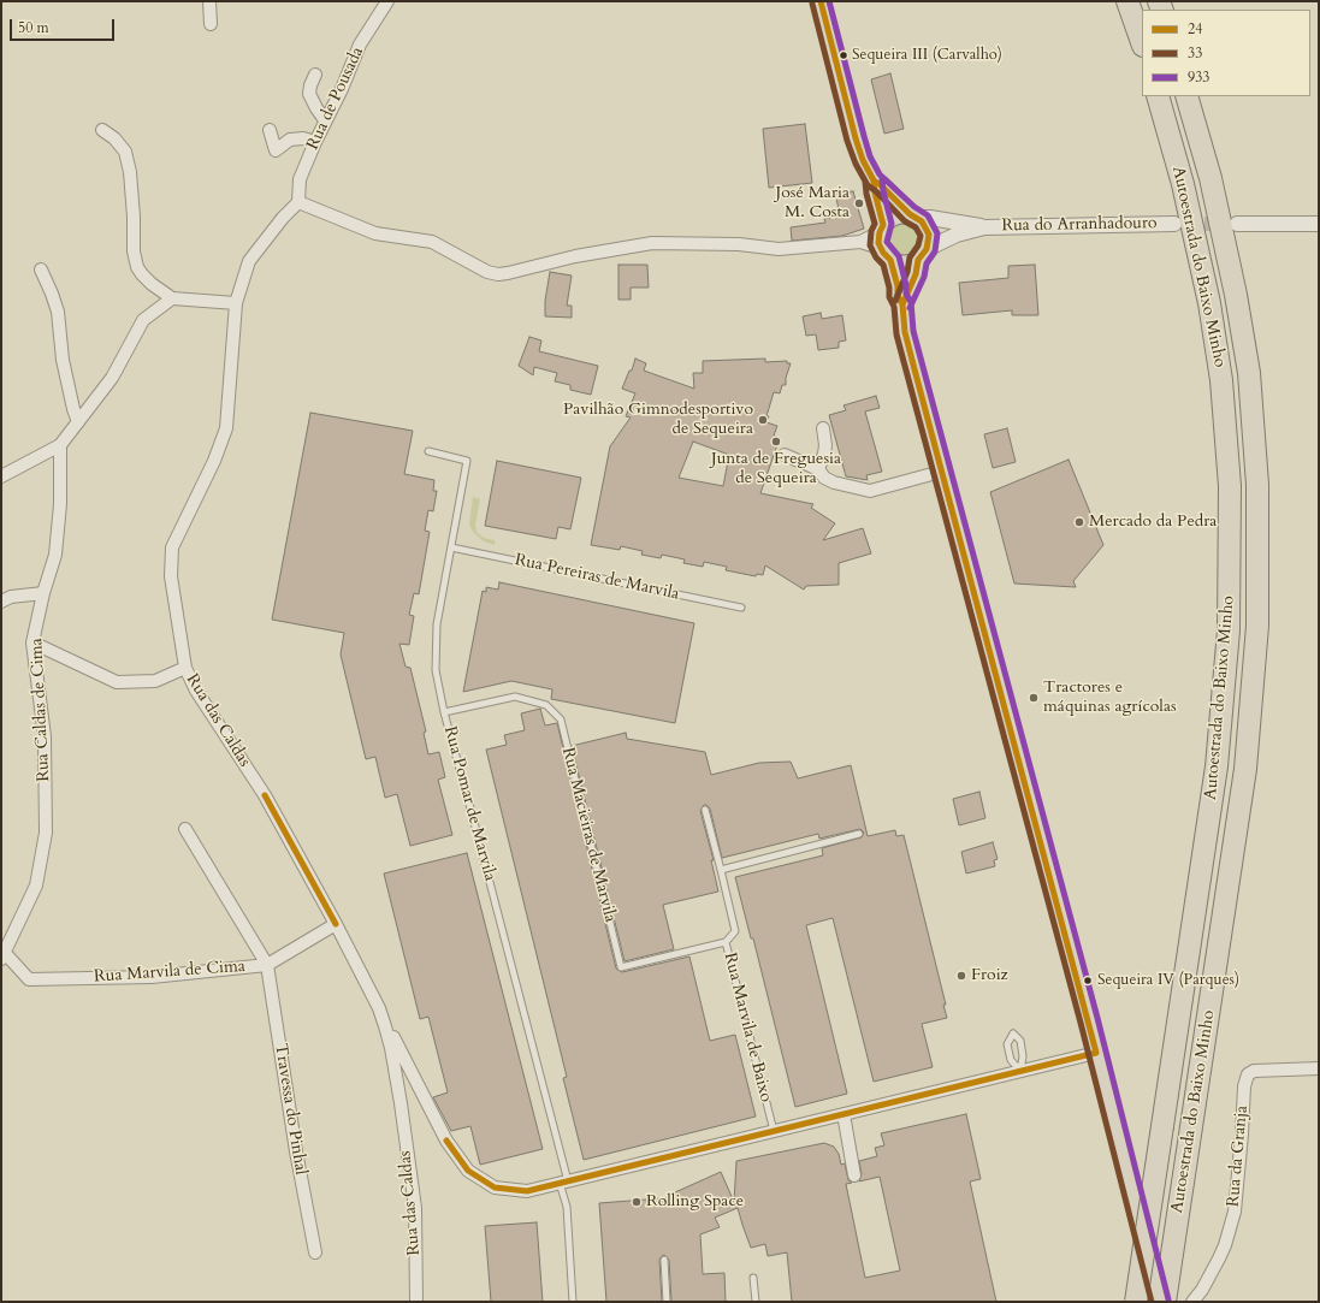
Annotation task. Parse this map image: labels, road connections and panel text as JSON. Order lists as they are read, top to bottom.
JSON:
{
  "streets": {
    "highway": ["Autoestrada do Baixo Minho"],
    "street": [
      "Rua de Pousada",
      "Rua do Arranhadouro",
      "Rua Caldas de Cima",
      "Rua das Caldas",
      "Rua Marvila de Cima",
      "Travessa do Pinhal",
      "Rua da Granja"
    ],
    "lane": [
      "Rua Pereiras de Marvila",
      "Rua Pomar de Marvila",
      "Rua Macieiras de Marvila",
      "Rua Marvila de Baixo"
    ]
  },
  "crossings": [
    ["Rua de Pousada", "Rua das Caldas"],
    ["Rua Pereiras de Marvila", "Rua Pomar de Marvila"],
    ["Rua Caldas de Cima", "Rua Marvila de Cima"],
    ["Rua das Caldas", "Rua Pomar de Marvila"],
    ["Rua das Caldas", "Rua Marvila de Cima"],
    ["Rua das Caldas", "Rua Marvila de Baixo"],
    ["Rua Pomar de Marvila", "Rua Macieiras de Marvila"],
    ["Rua Macieiras de Marvila", "Rua Marvila de Baixo"],
    ["Rua Marvila de Cima", "Travessa do Pinhal"]
  ],
  "places": [
    "Sequeira III (Carvalho)",
    "José Maria M. Costa",
    "Pavilhão Gimnodesportivo de Sequeira",
    "Junta de Freguesia de Sequeira",
    "Mercado da Pedra",
    "Tractores e máquinas agrícolas",
    "Froiz",
    "Sequeira IV (Parques)",
    "Rolling Space"
  ],
  "lines": ["transit line 24", "transit line 933", "transit line 33"],
  "legend": ["24", "33", "933"],
  "scale_bar": "50 m"
}
